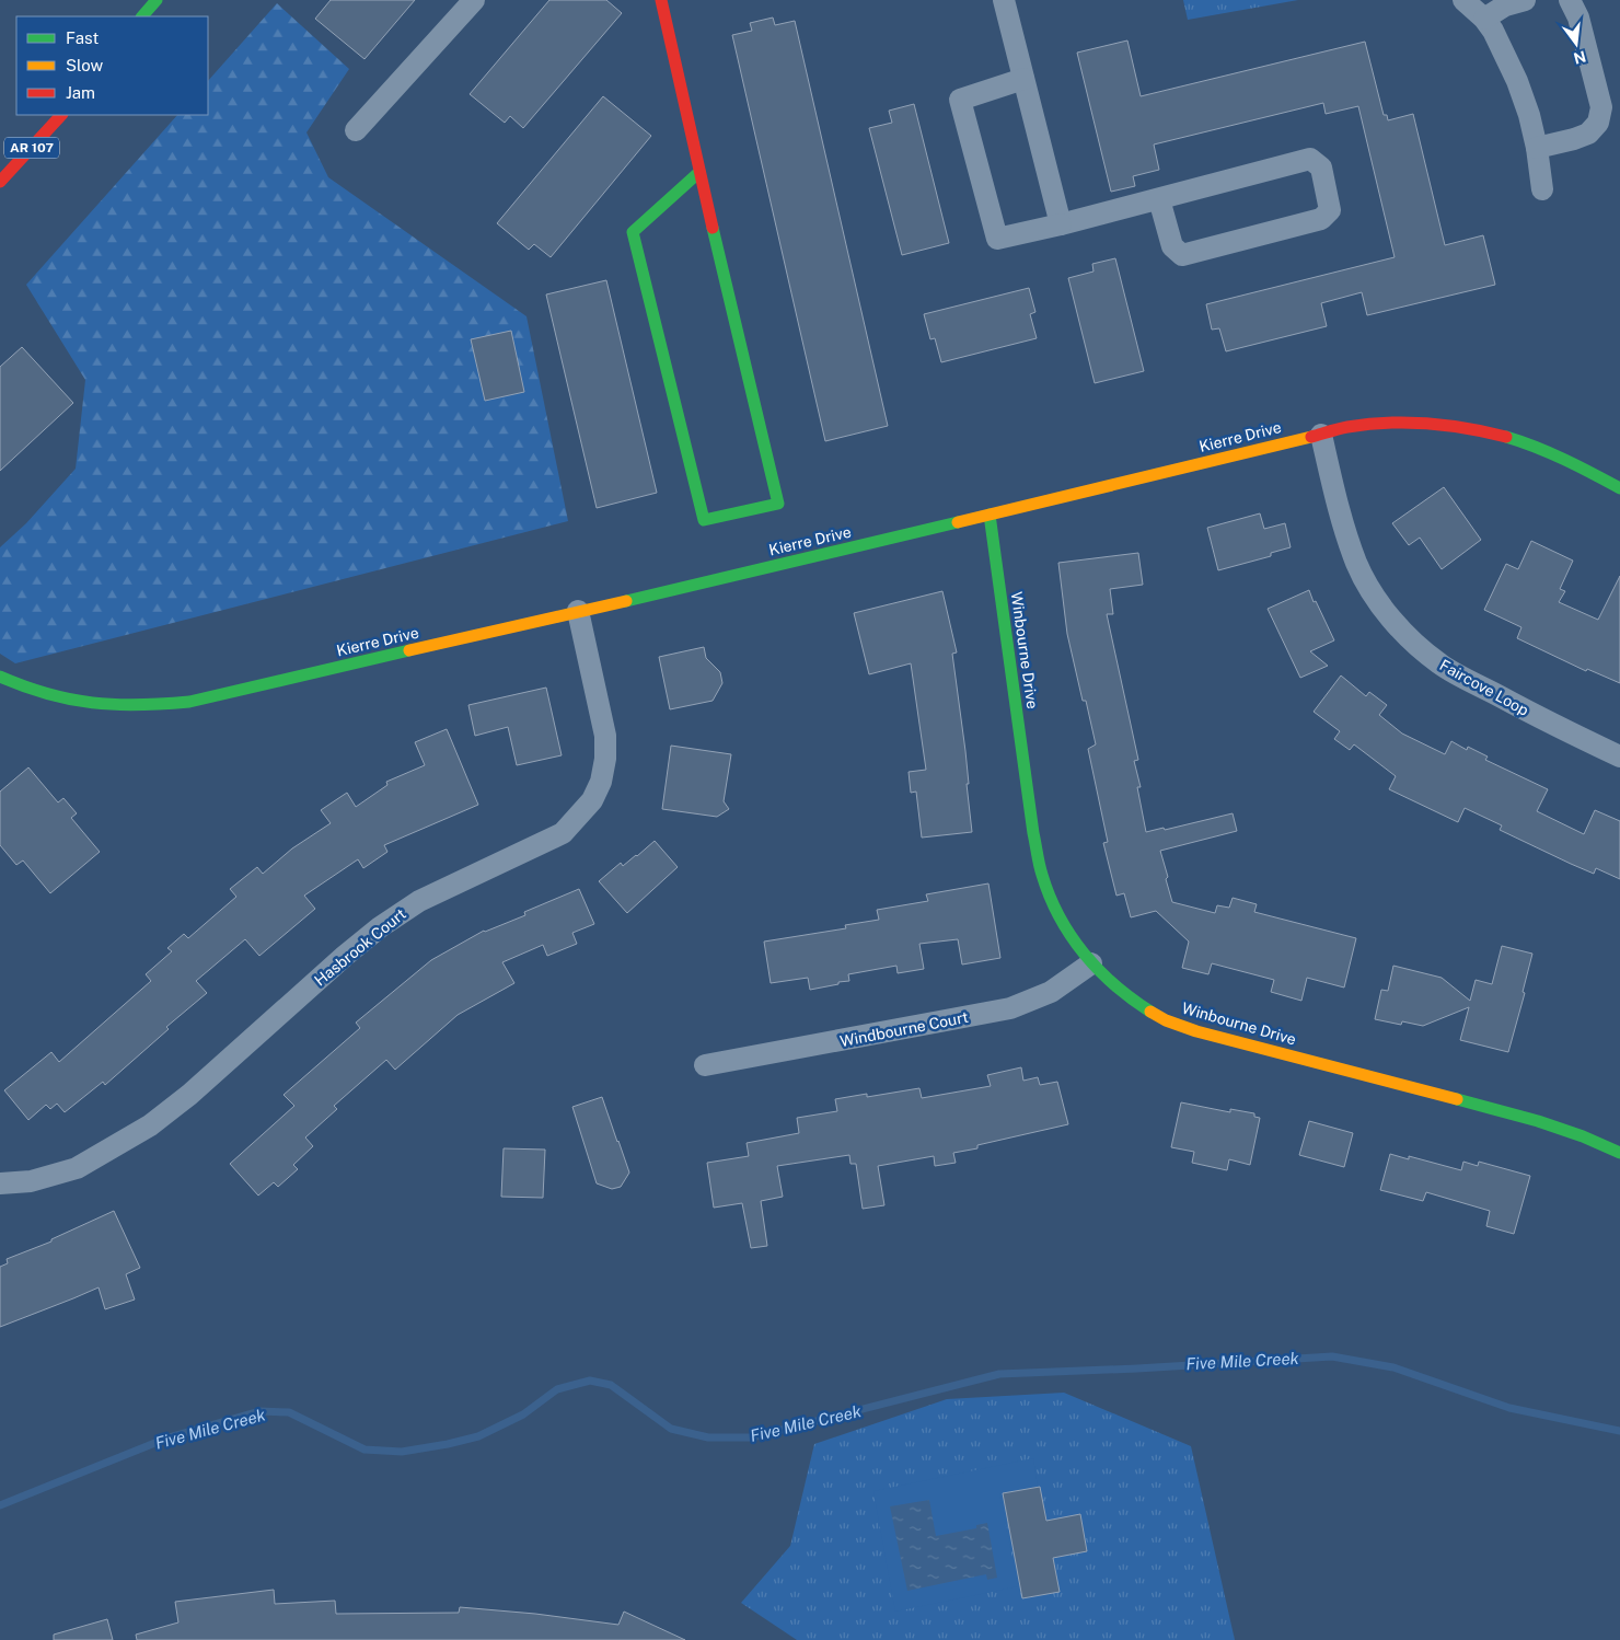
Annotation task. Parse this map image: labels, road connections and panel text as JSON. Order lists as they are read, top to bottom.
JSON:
{
  "streets": {
    "street": [
      "AR 107",
      "Kierre Drive",
      "Winbourne Drive",
      "Faircove Loop",
      "Hasbrook Court",
      "Windbourne Court"
    ]
  },
  "crossings": [
    ["Kierre Drive", "Winbourne Drive"],
    ["Kierre Drive", "Faircove Loop"],
    ["Kierre Drive", "Hasbrook Court"],
    ["Winbourne Drive", "Windbourne Court"]
  ],
  "water": ["Five Mile Creek"],
  "legend": ["Fast", "Slow", "Jam"],
  "north": "bottom"
}
